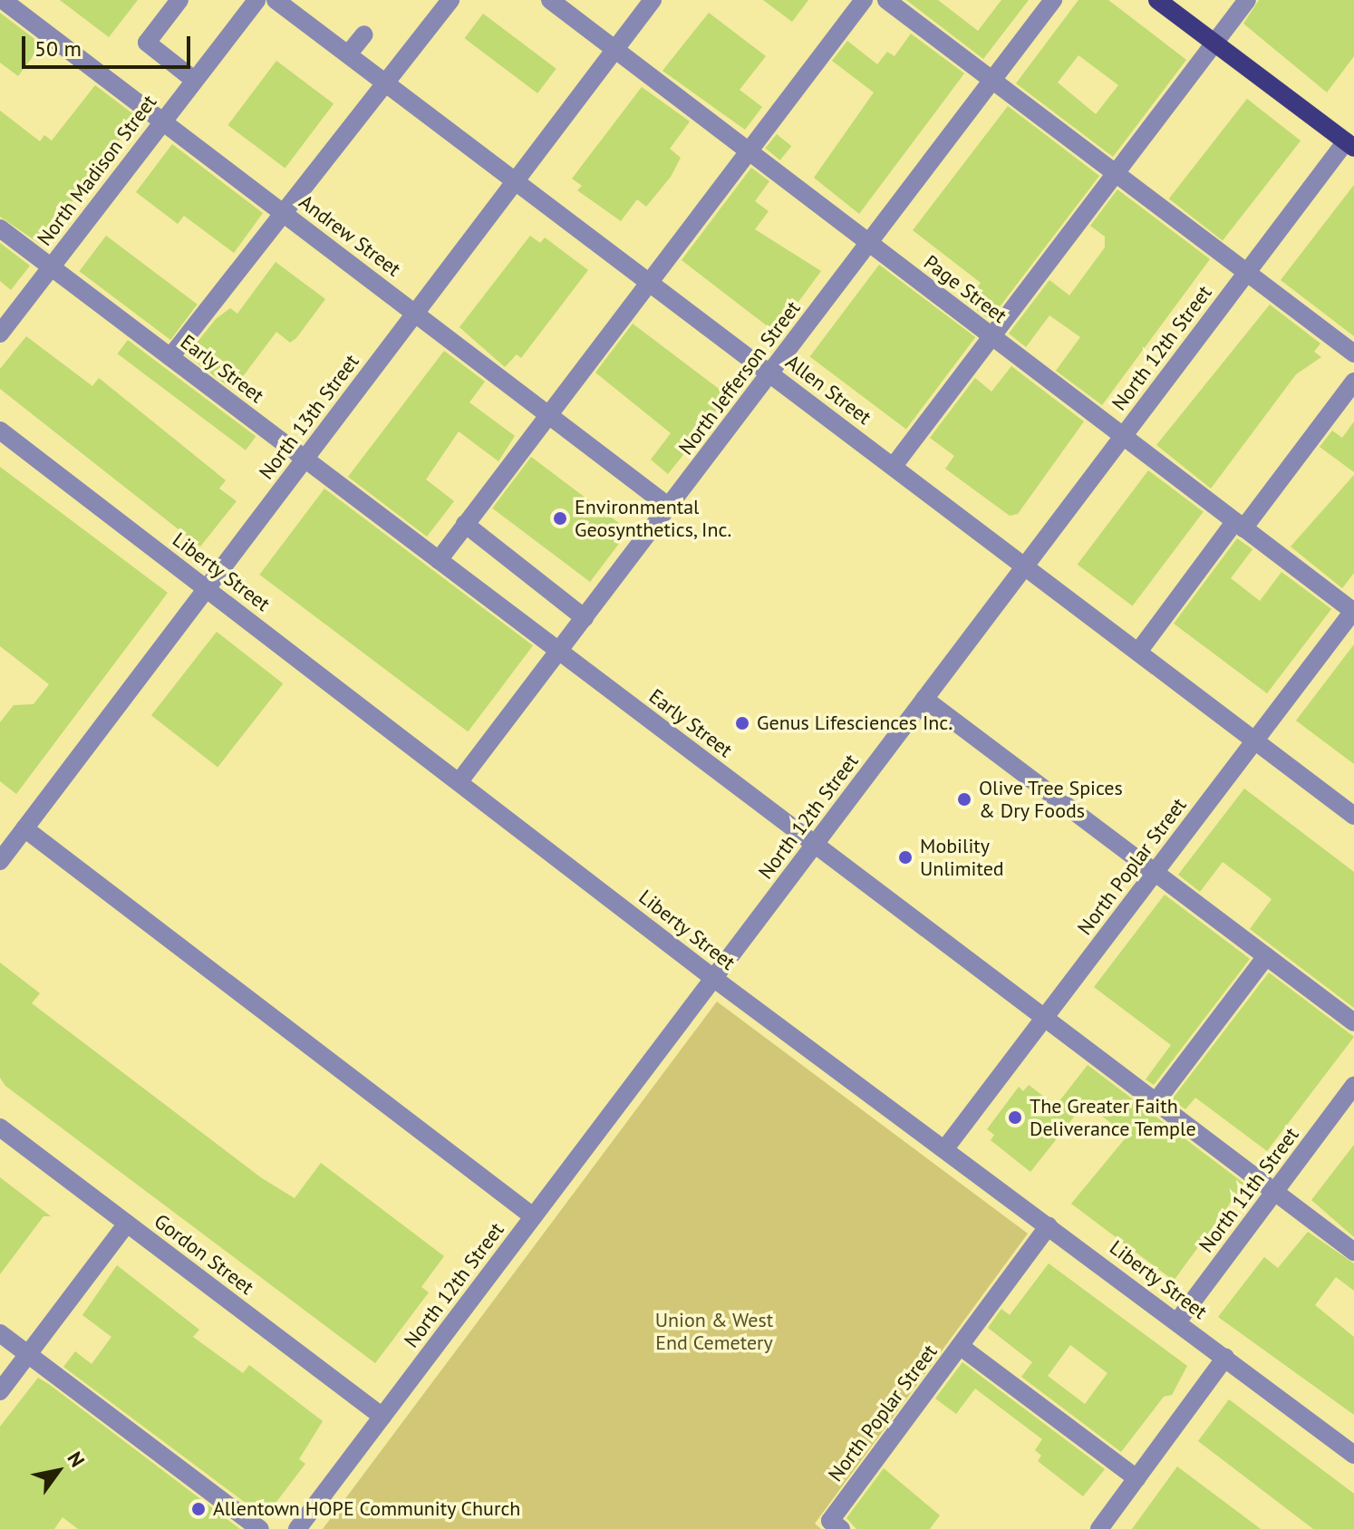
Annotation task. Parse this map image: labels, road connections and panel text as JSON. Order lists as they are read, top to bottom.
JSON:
{
  "streets": {
    "street": [
      "North Madison Street",
      "Andrew Street",
      "Page Street",
      "North 12th Street",
      "Early Street",
      "North Jefferson Street",
      "Allen Street",
      "North 13th Street",
      "Liberty Street",
      "North Poplar Street",
      "North 11th Street",
      "Gordon Street"
    ]
  },
  "crossings": [
    ["North Madison Street", "Andrew Street"],
    ["North Madison Street", "Early Street"],
    ["Andrew Street", "North Jefferson Street"],
    ["Andrew Street", "North 13th Street"],
    ["Page Street", "North 12th Street"],
    ["Page Street", "North Jefferson Street"],
    ["Page Street", "North 13th Street"],
    ["Page Street", "North Poplar Street"],
    ["North 12th Street", "Early Street"],
    ["North 12th Street", "Allen Street"],
    ["North 12th Street", "Liberty Street"],
    ["North 12th Street", "Gordon Street"],
    ["Early Street", "North Jefferson Street"],
    ["Early Street", "North 13th Street"],
    ["Early Street", "North Poplar Street"],
    ["Early Street", "North 11th Street"],
    ["North Jefferson Street", "Allen Street"],
    ["North Jefferson Street", "Liberty Street"],
    ["Allen Street", "North 13th Street"],
    ["Allen Street", "North Poplar Street"],
    ["North 13th Street", "Liberty Street"],
    ["Liberty Street", "North Poplar Street"],
    ["Liberty Street", "North 11th Street"]
  ],
  "parks": ["Union & West End Cemetery"],
  "places": [
    "Environmental Geosynthetics, Inc.",
    "Genus Lifesciences Inc.",
    "Olive Tree Spices & Dry Foods",
    "Mobility Unlimited",
    "The Greater Faith Deliverance Temple",
    "Allentown HOPE Community Church"
  ],
  "scale_bar": "50 m",
  "north": "top right"
}
